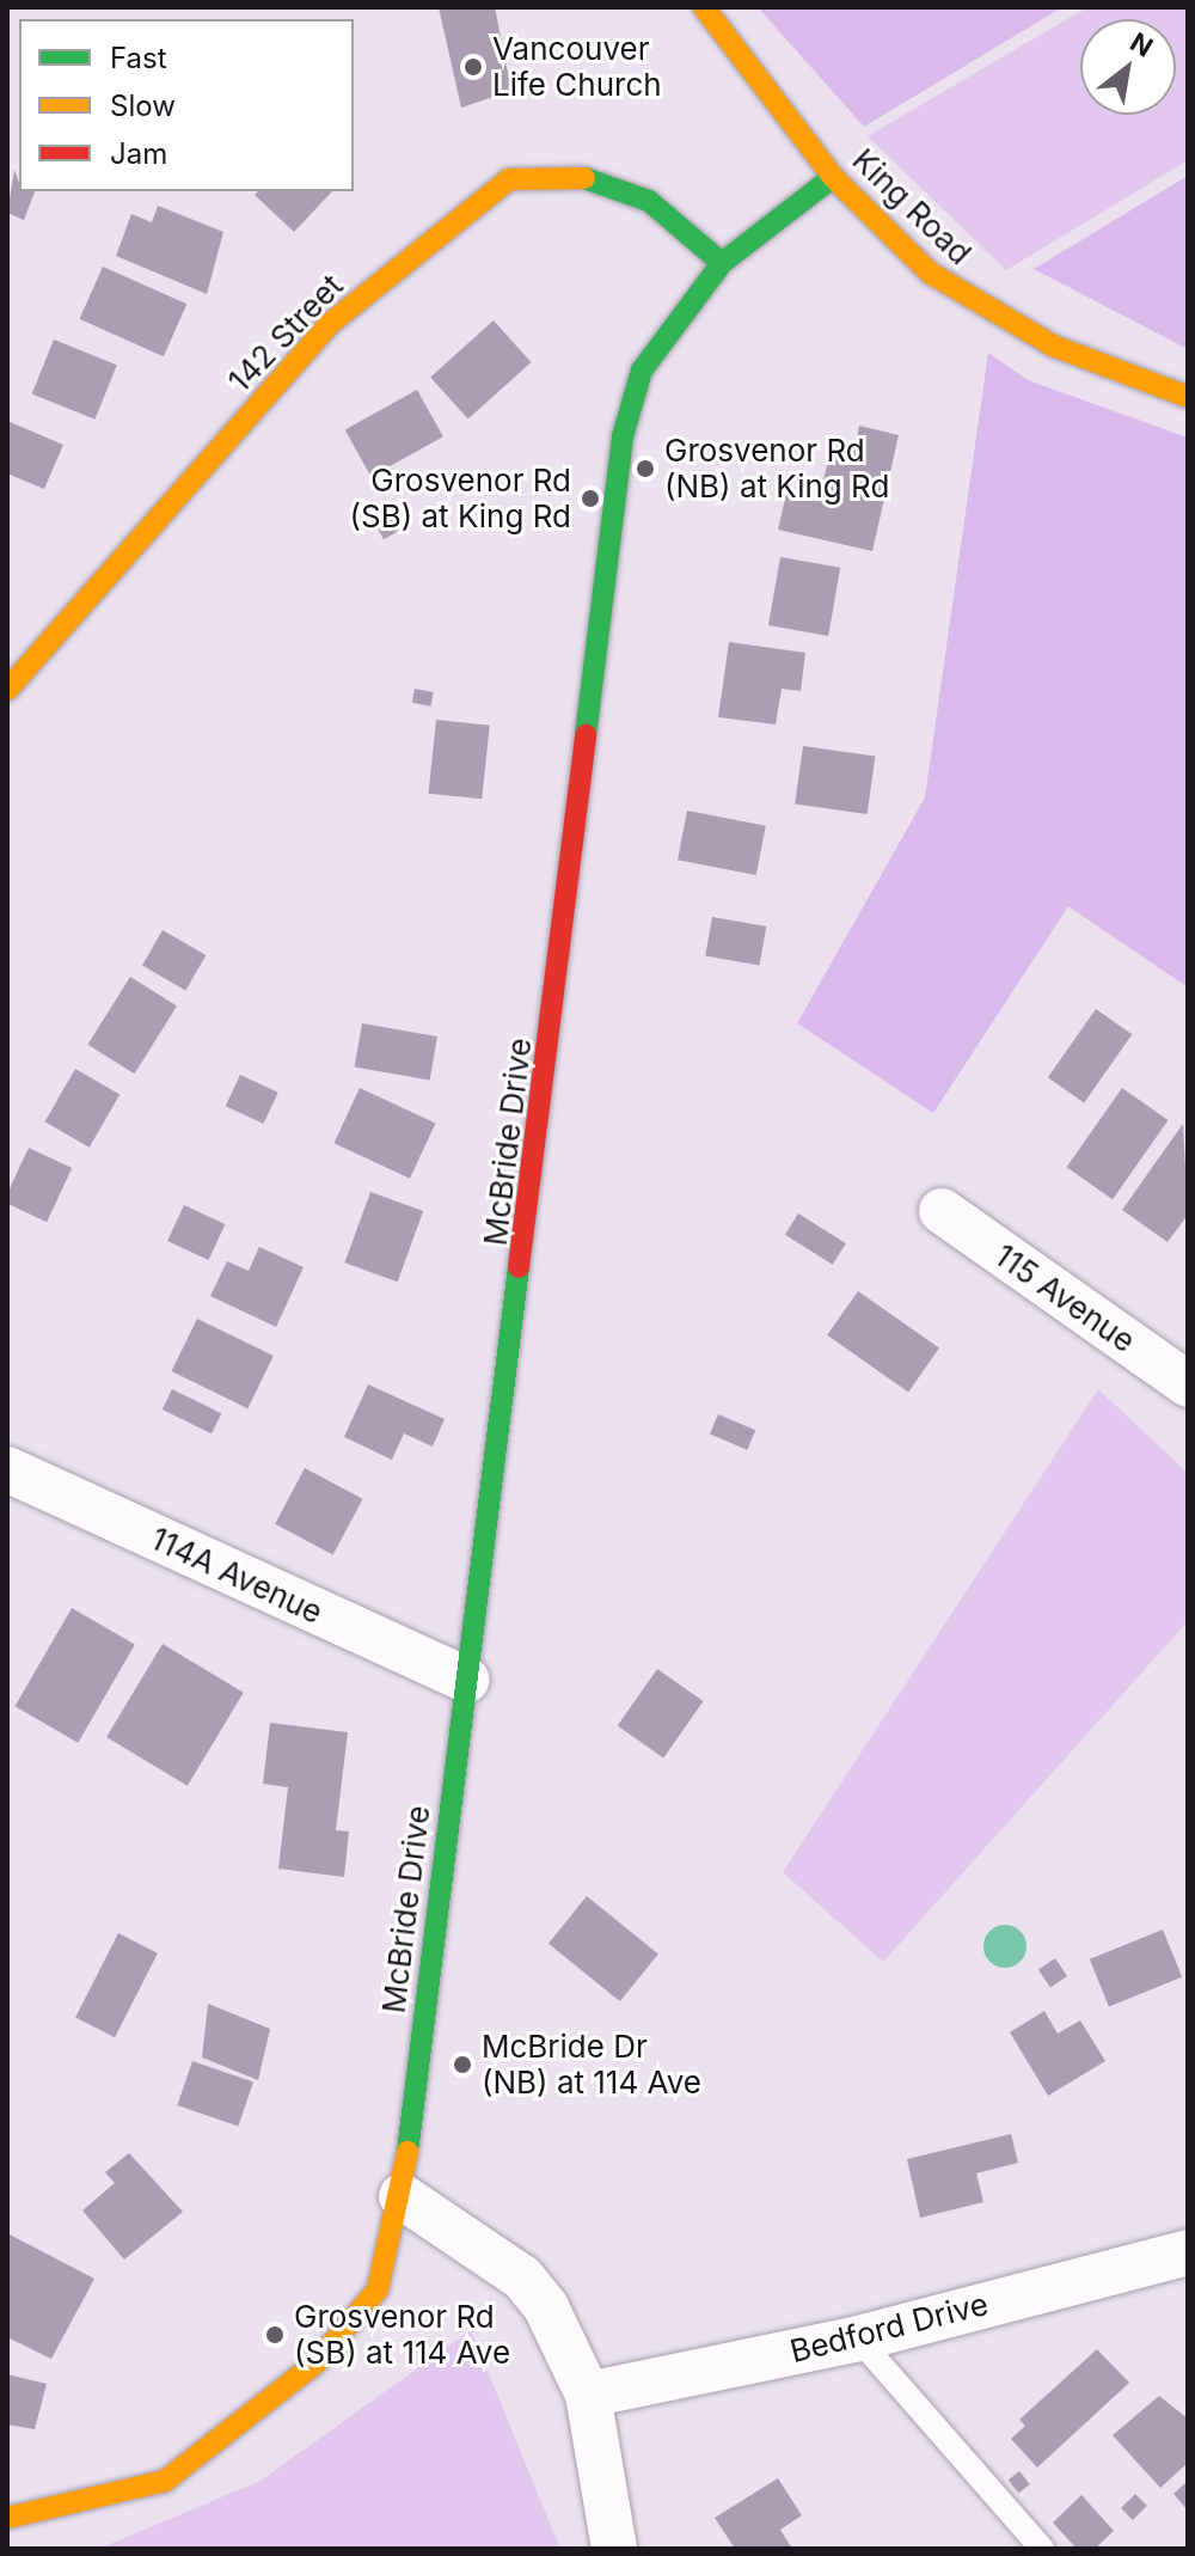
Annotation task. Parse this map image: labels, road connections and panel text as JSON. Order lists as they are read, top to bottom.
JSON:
{
  "streets": {
    "street": [
      "King Road",
      "142 Street",
      "McBride Drive",
      "115 Avenue",
      "114A Avenue",
      "Bedford Drive"
    ]
  },
  "crossings": [
    ["King Road", "McBride Drive"],
    ["142 Street", "McBride Drive"],
    ["McBride Drive", "114A Avenue"]
  ],
  "places": [
    "Vancouver Life Church",
    "Grosvenor Rd (NB) at King Rd",
    "Grosvenor Rd (SB) at King Rd",
    "McBride Dr (NB) at 114 Ave",
    "Grosvenor Rd (SB) at 114 Ave"
  ],
  "legend": ["Fast", "Slow", "Jam"],
  "north": "top right"
}
